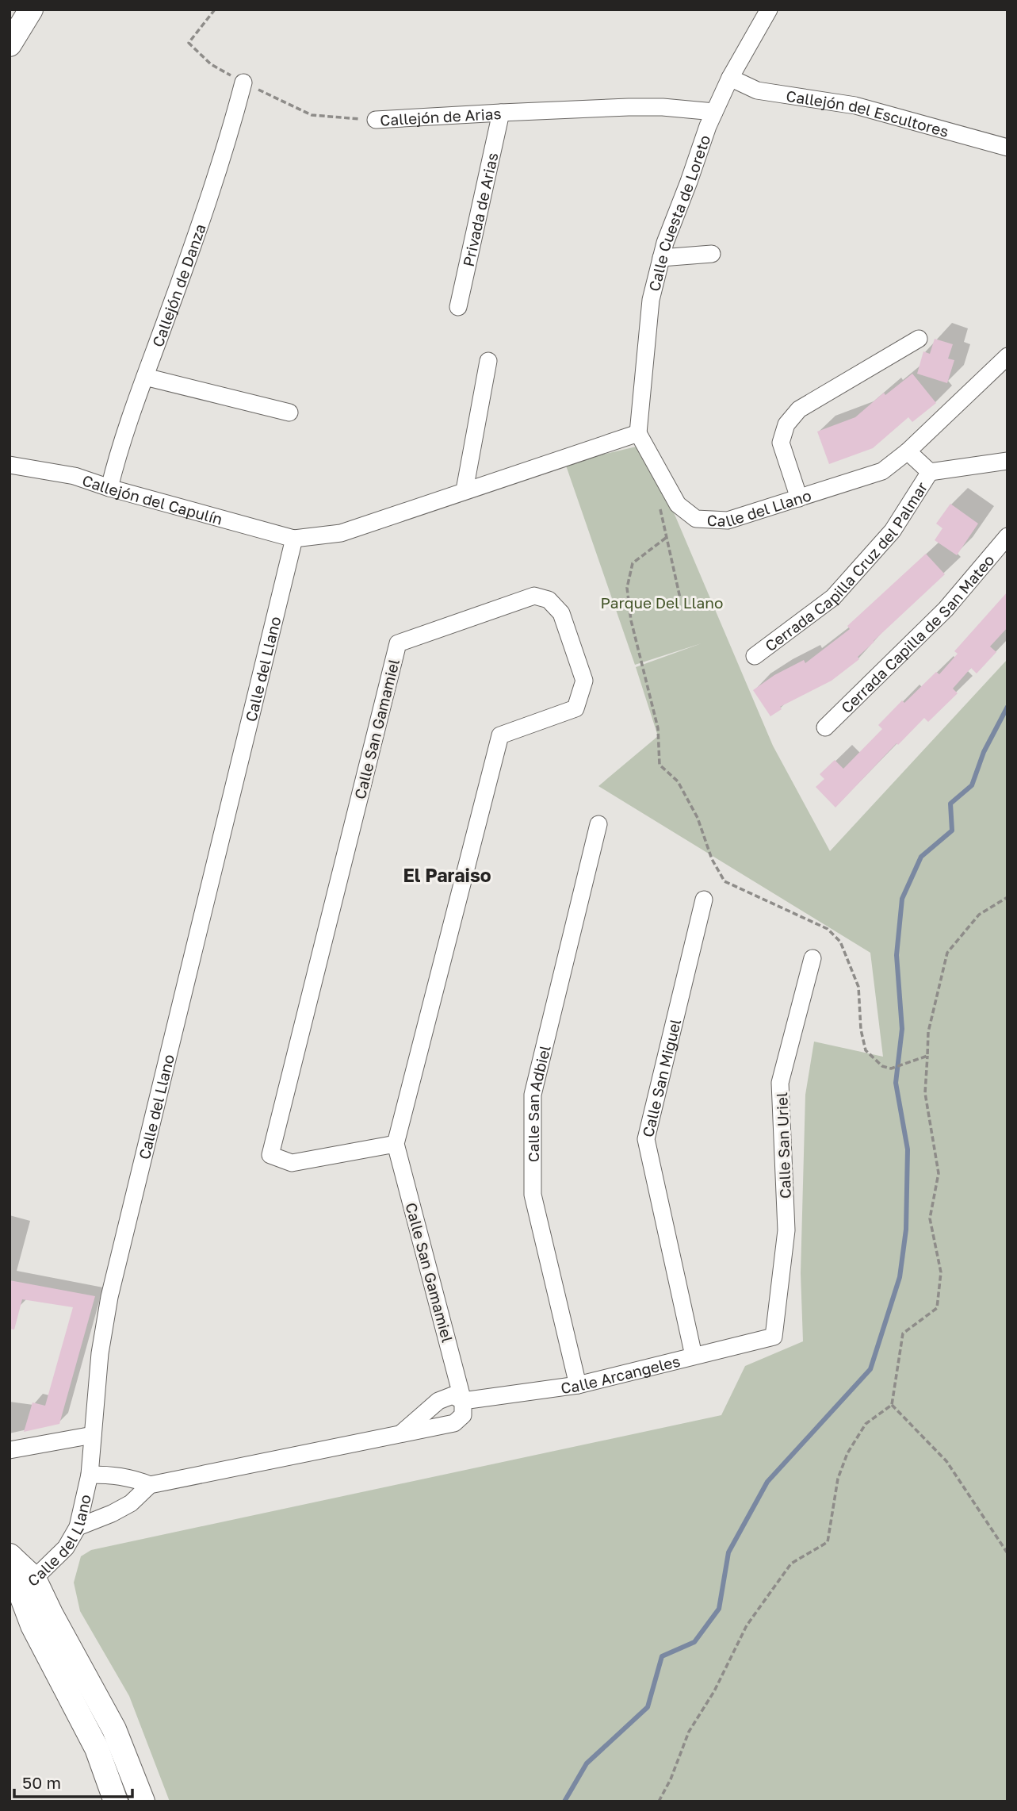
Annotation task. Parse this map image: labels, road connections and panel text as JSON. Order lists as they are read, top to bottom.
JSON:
{
  "streets": {
    "street": [
      "Callejón del Escultores",
      "Callejón de Arias",
      "Privada de Arias",
      "Calle Cuesta de Loreto",
      "Callejón de Danza",
      "Callejón del Capulín",
      "Calle del Llano",
      "Cerrada Capilla Cruz del Palmar",
      "Cerrada Capilla de San Mateo",
      "Calle San Gamamiel",
      "Calle San Miguel",
      "Calle San Adbiel",
      "Calle San Uriel",
      "Calle Arcangeles"
    ]
  },
  "crossings": [
    ["Callejón del Escultores", "Calle Cuesta de Loreto"],
    ["Callejón de Arias", "Privada de Arias"],
    ["Callejón de Arias", "Calle Cuesta de Loreto"],
    ["Callejón de Arias", "Callejón de Danza"],
    ["Calle Cuesta de Loreto", "Calle del Llano"],
    ["Callejón de Danza", "Callejón del Capulín"],
    ["Callejón del Capulín", "Calle del Llano"],
    ["Calle del Llano", "Calle Arcangeles"],
    ["Calle San Gamamiel", "Calle Arcangeles"],
    ["Calle San Miguel", "Calle Arcangeles"],
    ["Calle San Adbiel", "Calle Arcangeles"],
    ["Calle San Uriel", "Calle Arcangeles"]
  ],
  "districts": ["El Paraiso"],
  "parks": ["Parque Del Llano"],
  "scale_bar": "50 m"
}
